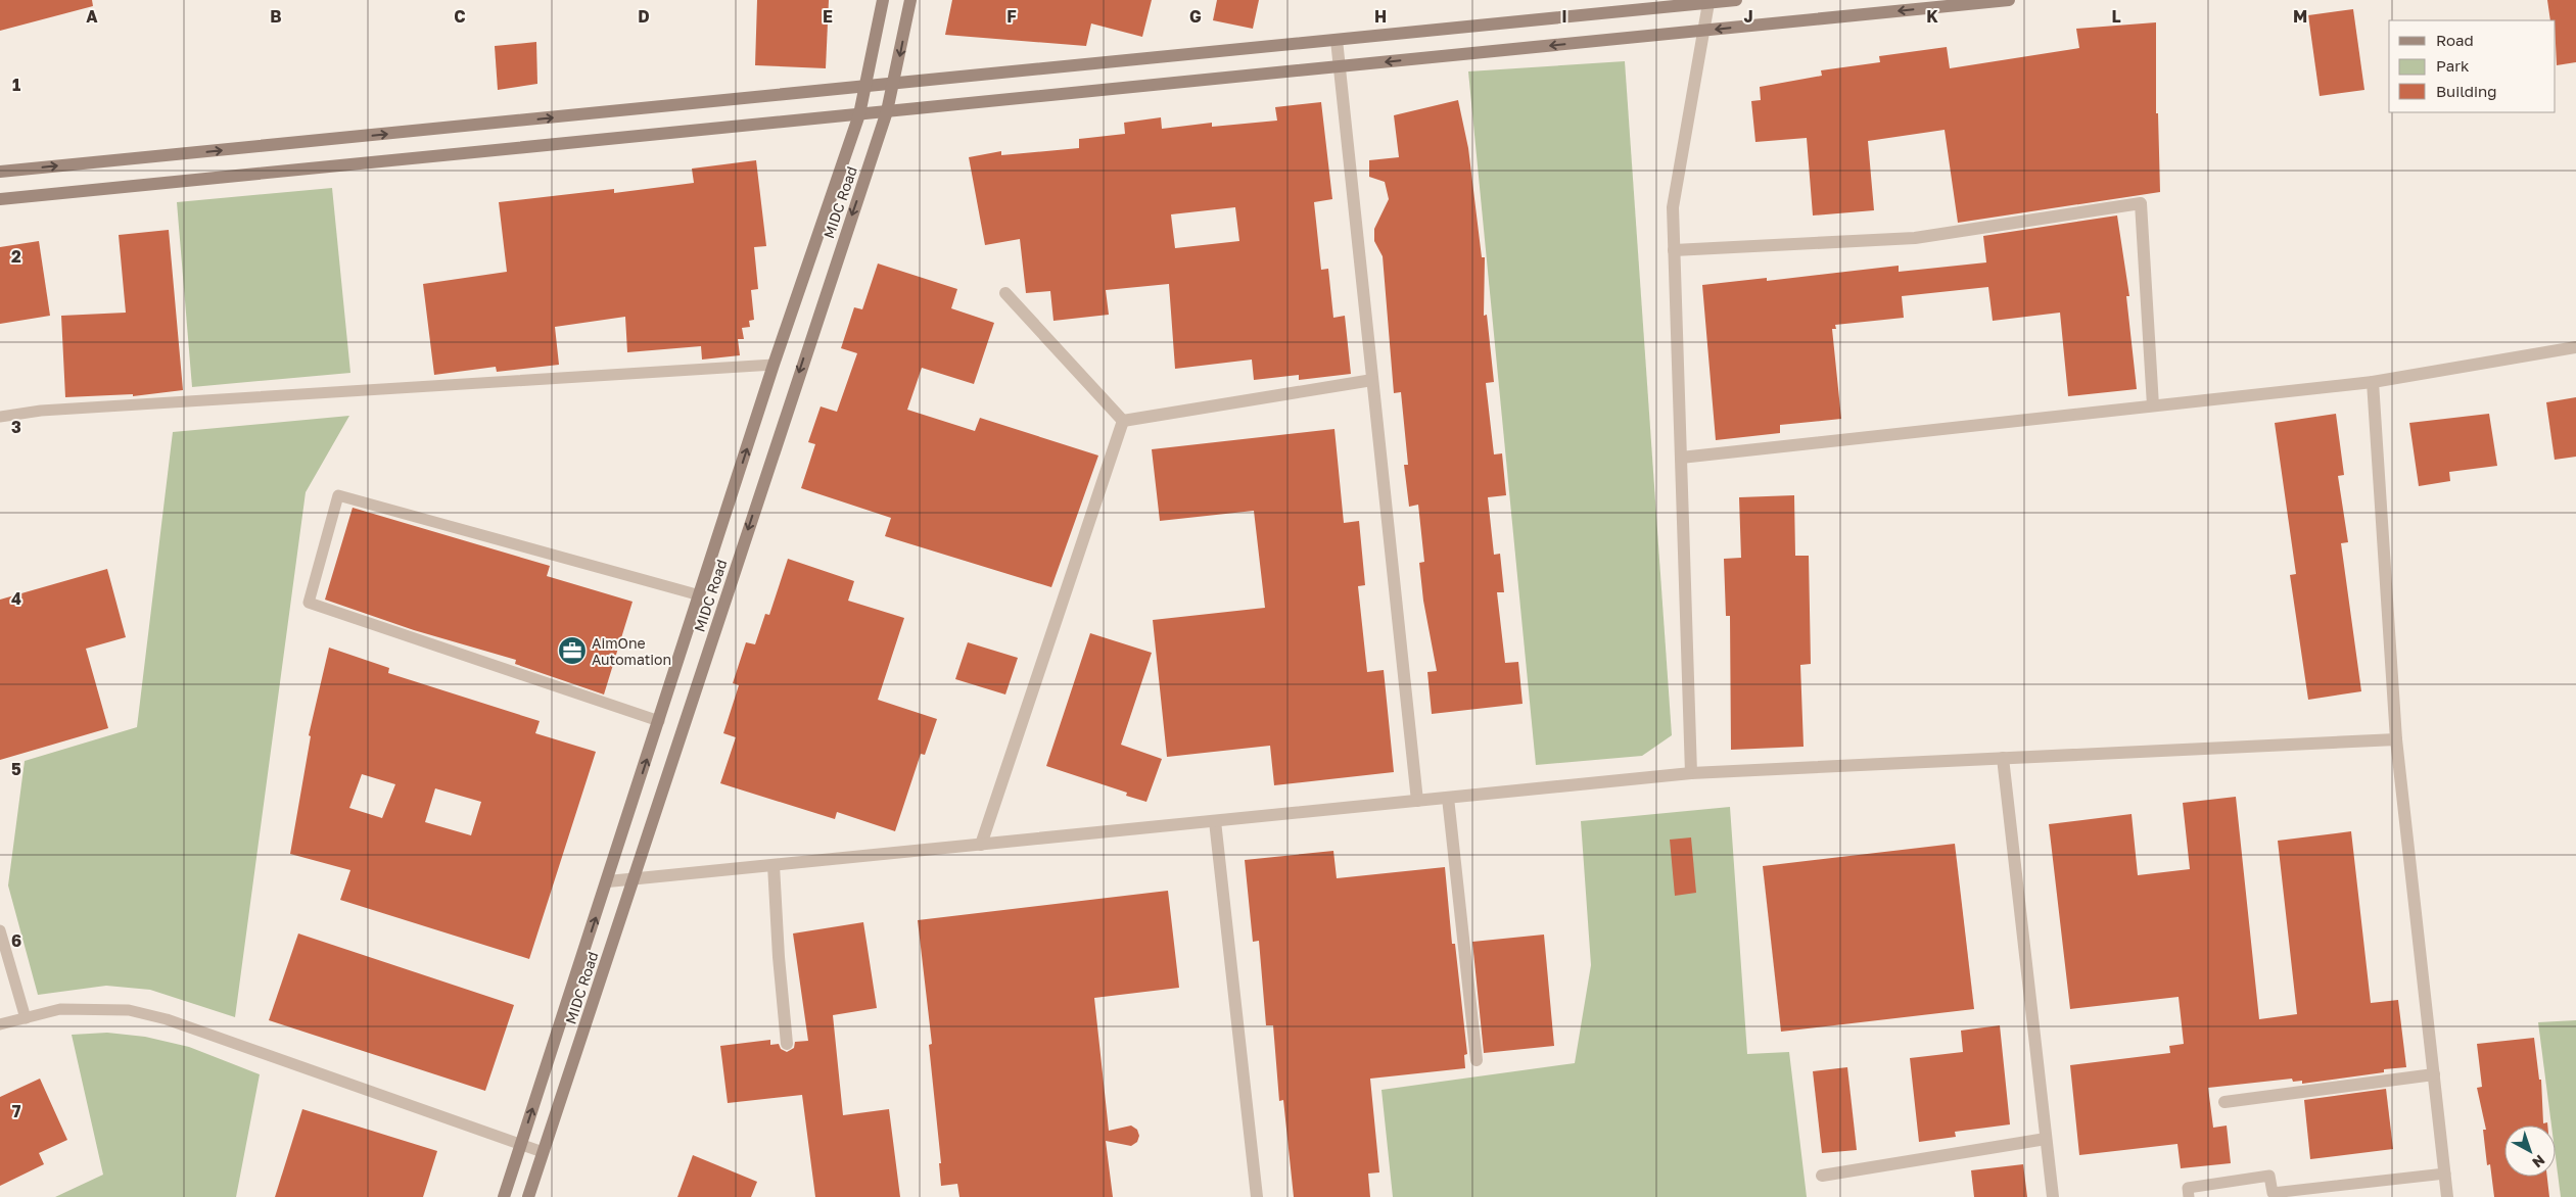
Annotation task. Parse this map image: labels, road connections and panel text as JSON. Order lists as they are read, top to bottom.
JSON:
{
  "streets": {
    "main road": ["MIDC Road"]
  },
  "places": {
    "office": ["AimOne Automation"]
  },
  "legend": ["Road", "Park", "Building"],
  "north": "bottom right",
  "grid": {
    "columns": [
      "A",
      "B",
      "C",
      "D",
      "E",
      "F",
      "G",
      "H",
      "I",
      "J",
      "K",
      "L",
      "M"
    ],
    "rows": [
      "1",
      "2",
      "3",
      "4",
      "5",
      "6",
      "7"
    ]
  }
}
